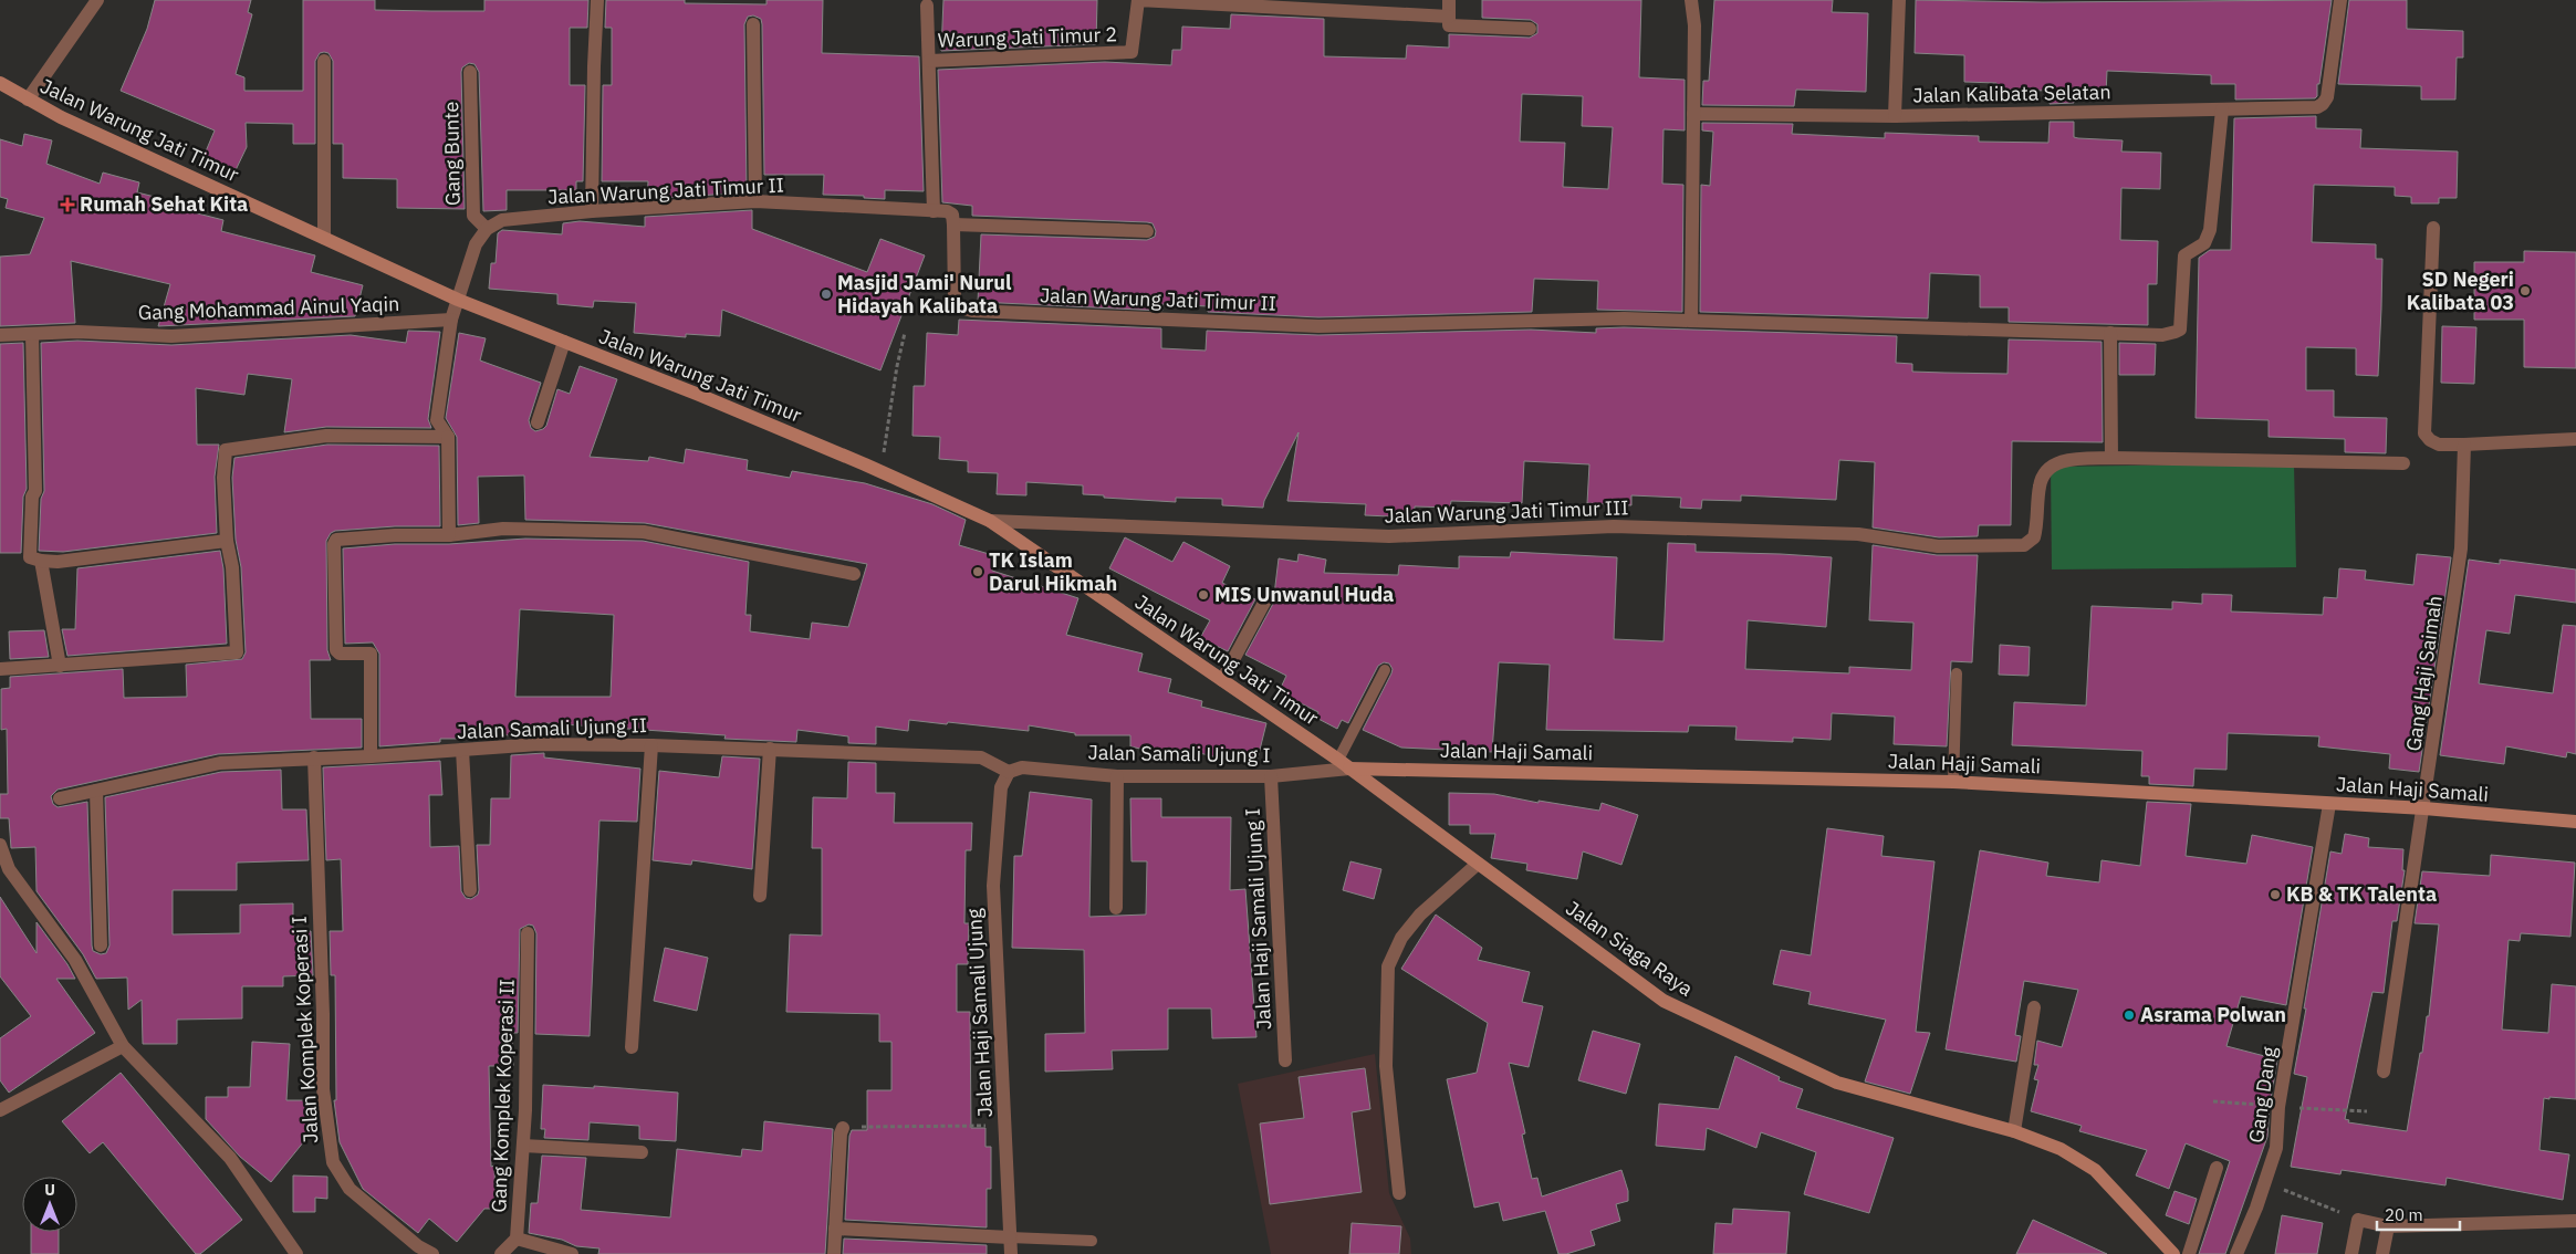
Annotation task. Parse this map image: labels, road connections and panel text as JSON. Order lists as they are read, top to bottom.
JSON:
{
  "streets": {
    "main road": ["Jalan Warung Jati Timur", "Jalan Haji Samali", "Jalan Siaga Raya"],
    "street": [
      "Warung Jati Timur 2",
      "Jalan Kalibata Selatan",
      "Gang Bunte",
      "Jalan Warung Jati Timur II",
      "Gang Mohammad Ainul Yaqin",
      "Jalan Warung Jati Timur III",
      "Gang Haji Saimah",
      "Jalan Samali Ujung II",
      "Jalan Samali Ujung I",
      "Jalan Haji Samali Ujung I",
      "Jalan Haji Samali Ujung",
      "Jalan Komplek Koperasi I",
      "Gang Dang",
      "Gang Komplek Koperasi II"
    ]
  },
  "crossings": [
    ["Jalan Warung Jati Timur", "Jalan Warung Jati Timur III"],
    ["Jalan Warung Jati Timur", "Jalan Haji Samali"],
    ["Jalan Warung Jati Timur", "Jalan Samali Ujung I"],
    ["Jalan Warung Jati Timur", "Jalan Siaga Raya"],
    ["Gang Bunte", "Jalan Warung Jati Timur II"],
    ["Gang Haji Saimah", "Jalan Haji Samali"],
    ["Jalan Samali Ujung II", "Jalan Samali Ujung I"],
    ["Jalan Samali Ujung II", "Jalan Haji Samali Ujung"],
    ["Jalan Samali Ujung II", "Jalan Komplek Koperasi I"],
    ["Jalan Haji Samali", "Jalan Samali Ujung I"],
    ["Jalan Haji Samali", "Jalan Siaga Raya"],
    ["Jalan Haji Samali", "Gang Dang"],
    ["Jalan Samali Ujung I", "Jalan Haji Samali Ujung I"],
    ["Jalan Samali Ujung I", "Jalan Siaga Raya"],
    ["Jalan Samali Ujung I", "Jalan Haji Samali Ujung"]
  ],
  "places": {
    "health": ["Rumah Sehat Kita"],
    "other": [
      "SD Negeri Kalibata 03",
      "Masjid Jami' Nurul Hidayah Kalibata",
      "TK Islam Darul Hikmah",
      "MIS Unwanul Huda",
      "KB & TK Talenta",
      "Asrama Polwan"
    ]
  },
  "scale_bar": "20 m",
  "north": "top"
}
